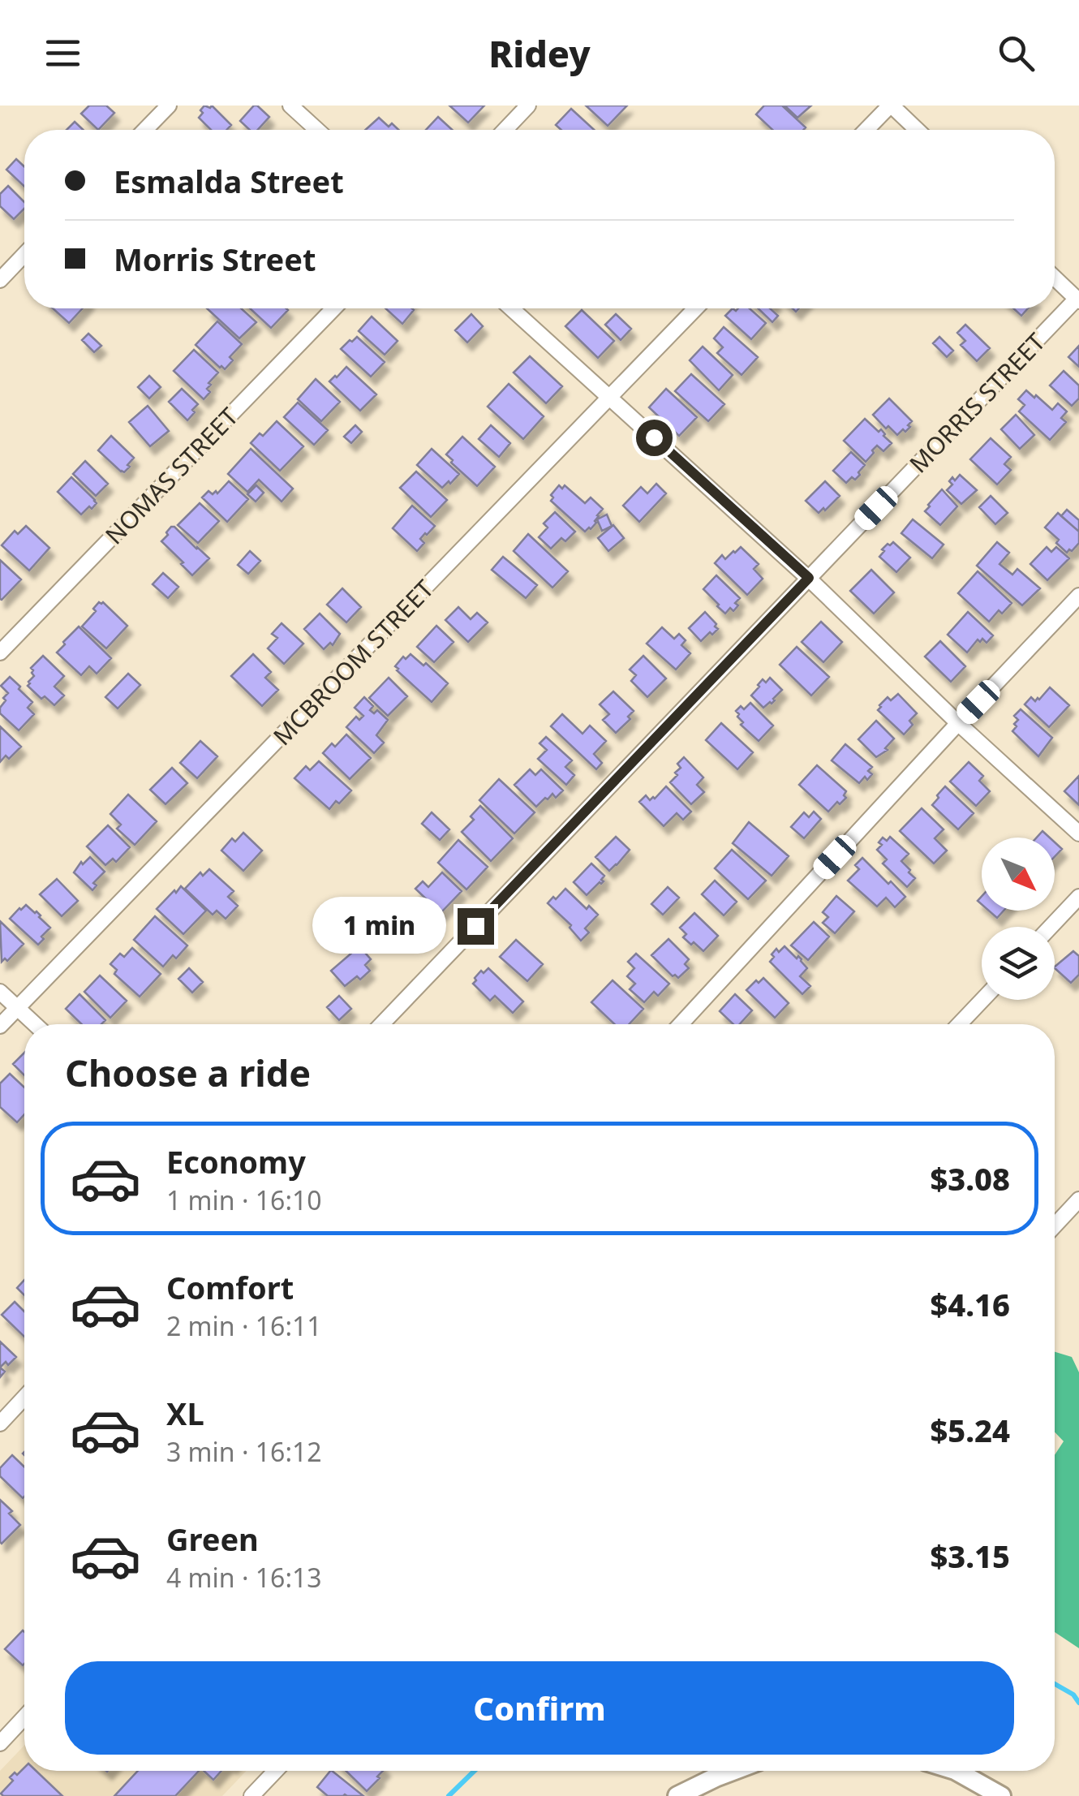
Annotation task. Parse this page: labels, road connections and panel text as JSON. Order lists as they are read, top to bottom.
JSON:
{
  "streets": {
    "street": ["MORRIS STREET", "NOMAS STREET", "MCBROOM STREET"]
  },
  "north": "bottom right",
  "page": {
    "header": "Ridey",
    "banner": ["Esmalda Street", "Morris Street"],
    "bubble": "1 min",
    "heading": "Choose a ride",
    "list": [
      {
        "name": "Economy",
        "note": "1 min · 16:10",
        "value": "$3.08"
      },
      {
        "name": "Comfort",
        "note": "2 min · 16:11",
        "value": "$4.16"
      },
      {
        "name": "XL",
        "note": "3 min · 16:12",
        "value": "$5.24"
      },
      {
        "name": "Green",
        "note": "4 min · 16:13",
        "value": "$3.15"
      }
    ],
    "buttons": "Confirm"
  }
}
